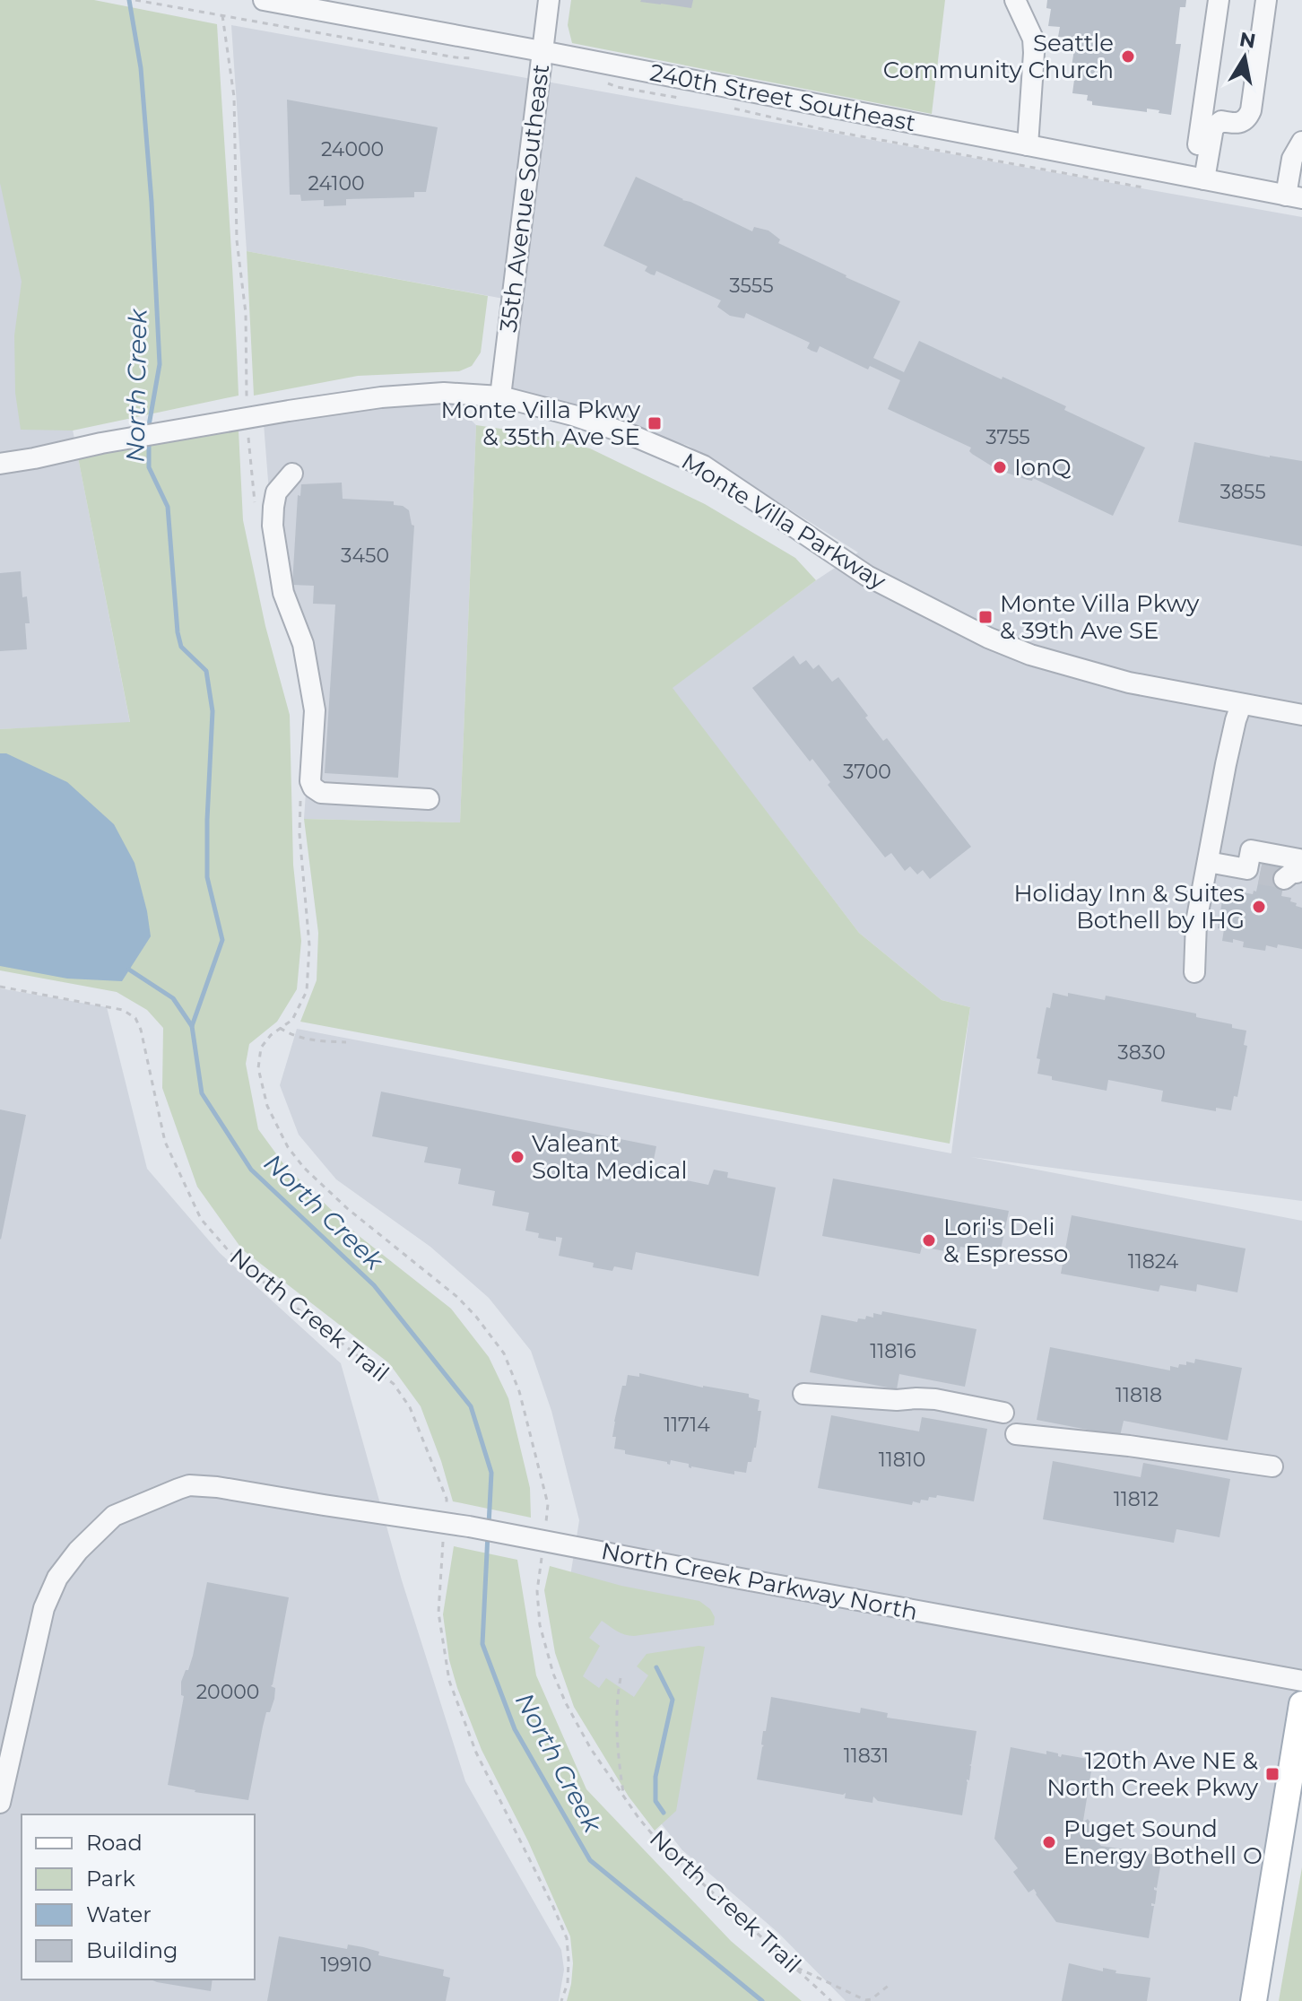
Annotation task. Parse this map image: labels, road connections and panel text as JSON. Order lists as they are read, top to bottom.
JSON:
{
  "streets": {
    "street": [
      "240th Street Southeast",
      "35th Avenue Southeast",
      "Monte Villa Parkway",
      "North Creek Parkway North"
    ],
    "path": ["North Creek Trail"]
  },
  "crossings": [
    ["240th Street Southeast", "35th Avenue Southeast"],
    ["35th Avenue Southeast", "Monte Villa Parkway"]
  ],
  "water": ["North Creek"],
  "places": {
    "other": [
      "Seattle Community Church",
      "IonQ",
      "Holiday Inn & Suites Bothell by IHG",
      "Valeant Solta Medical",
      "Lori's Deli & Espresso",
      "Puget Sound Energy Bothell O"
    ],
    "transit": ["Monte Villa Pkwy & 35th Ave SE", "Monte Villa Pkwy & 39th Ave SE", "120th Ave NE & North Creek Pkwy"]
  },
  "house_numbers": [
    "24000",
    "24100",
    "3555",
    "3755",
    "3855",
    "3450",
    "3700",
    "3830",
    "11824",
    "11816",
    "11818",
    "11714",
    "11810",
    "11812",
    "20000",
    "11831",
    "19910"
  ],
  "legend": [
    "Road",
    "Park",
    "Water",
    "Building"
  ],
  "north": "top"
}
